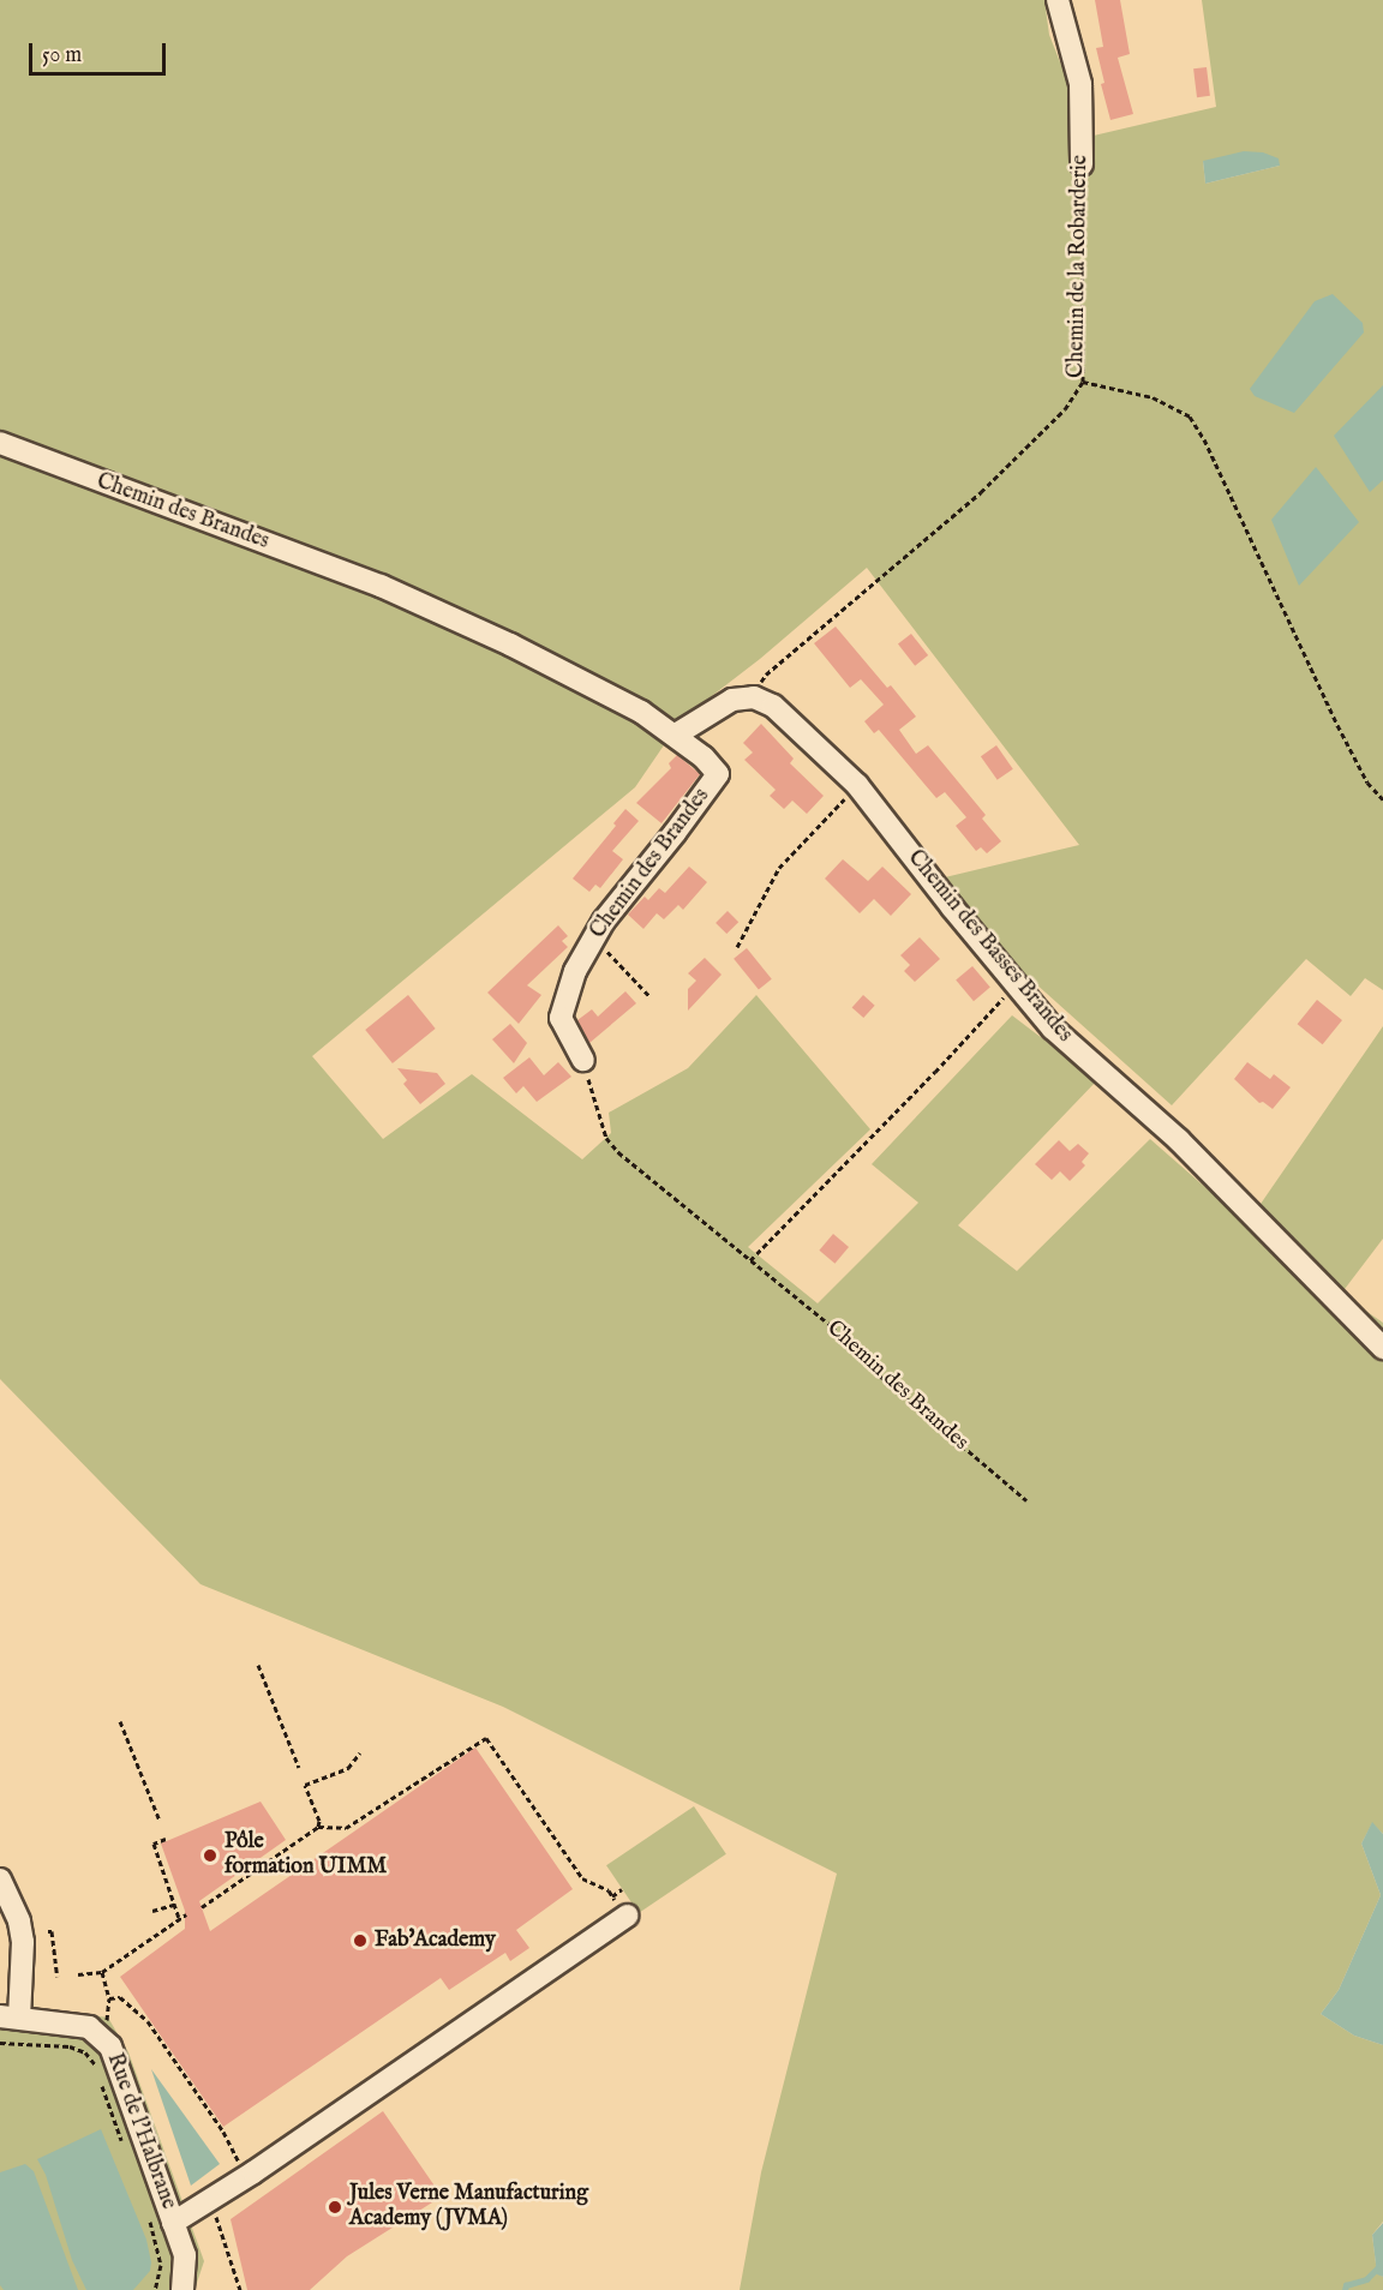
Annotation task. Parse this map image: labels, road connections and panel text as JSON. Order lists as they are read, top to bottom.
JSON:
{
  "streets": {
    "street": [
      "Chemin de la Robarderie",
      "Chemin des Brandes",
      "Chemin des Basses Brandes",
      "Rue de l'Halbrane"
    ]
  },
  "crossings": [
    ["Chemin de la Robarderie", "Chemin des Basses Brandes"]
  ],
  "places": ["Pôle formation UIMM", "Fab'Academy", "Jules Verne Manufacturing Academy (JVMA)"],
  "scale_bar": "50 m"
}
